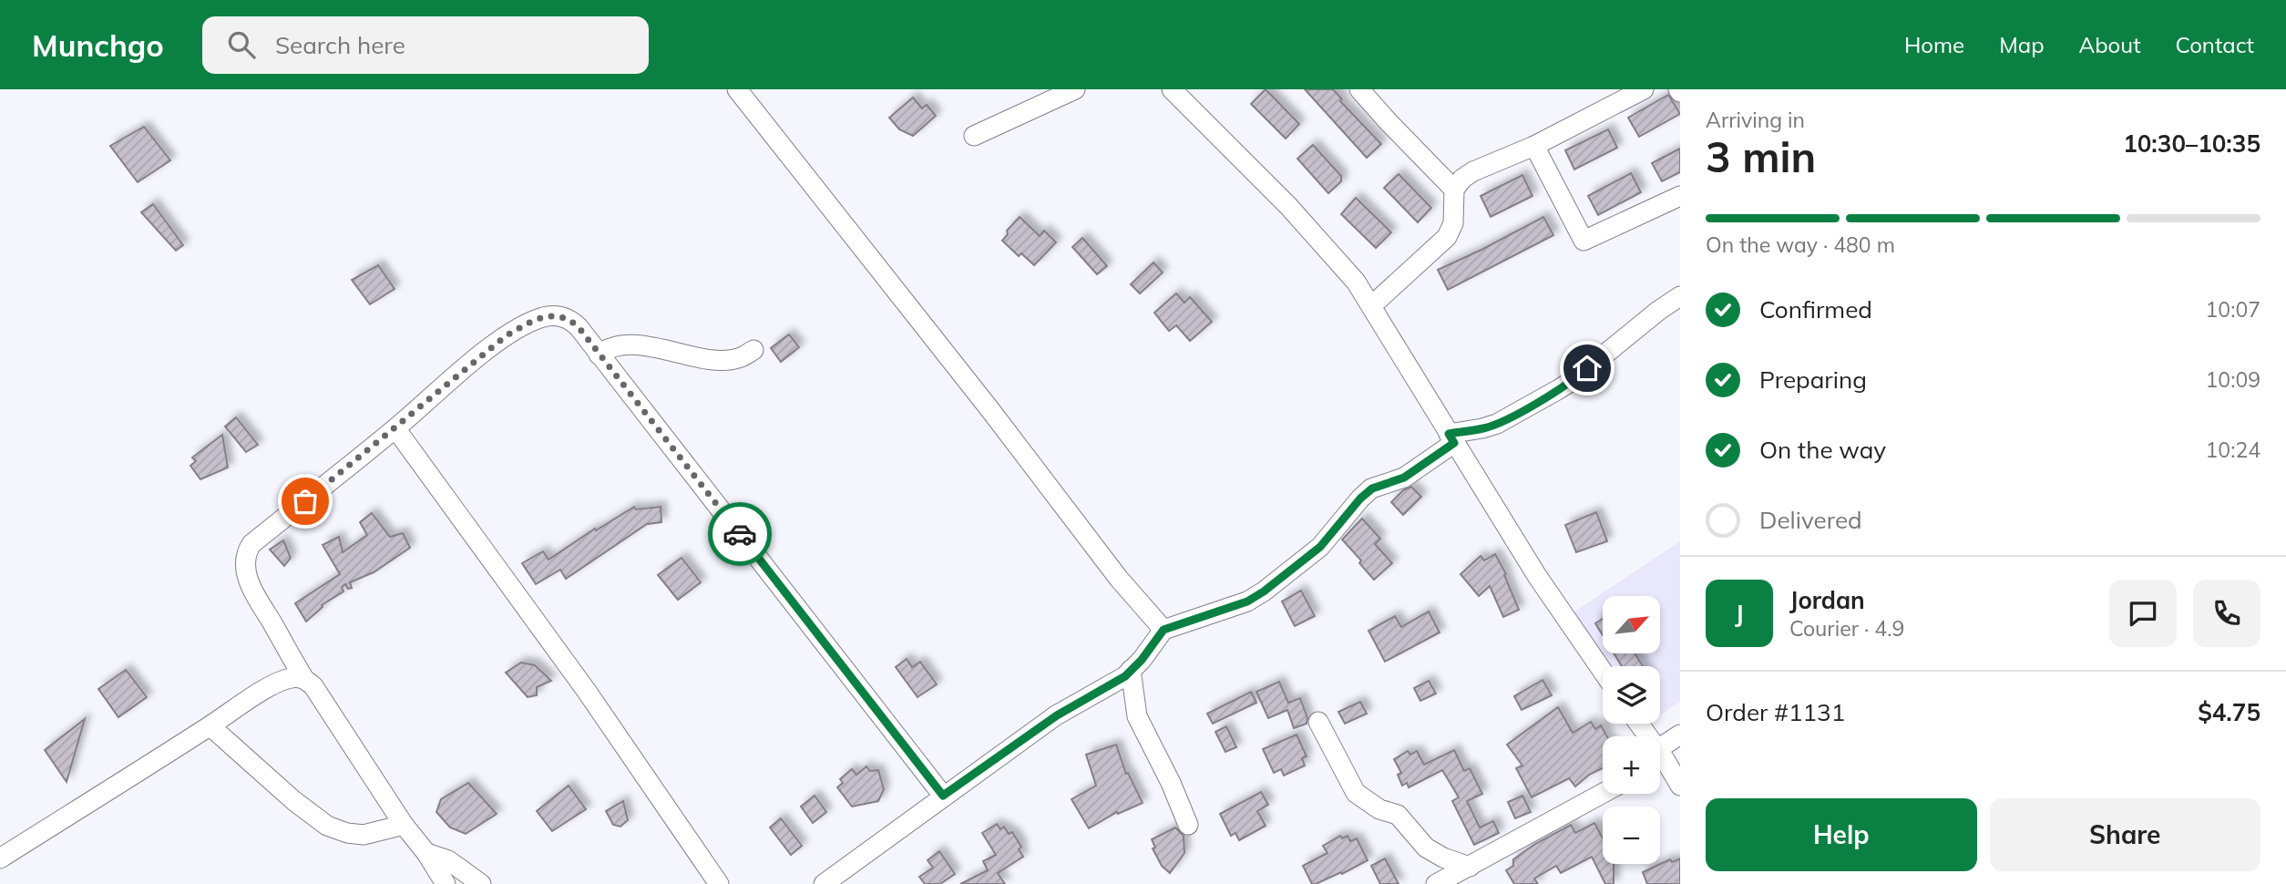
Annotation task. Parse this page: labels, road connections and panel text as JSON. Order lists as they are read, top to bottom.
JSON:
{
  "north": "top right",
  "page": {
    "header": "Munchgo",
    "search": "Search here",
    "nav": [
      "Home",
      "Map",
      "About",
      "Contact"
    ],
    "heading": ["3 min", "Arriving in", "10:30–10:35"],
    "panel": [
      "Jordan",
      "Courier · 4.9",
      "Order #1131",
      "$4.75"
    ],
    "bar": "On the way · 480 m",
    "list": [
      ["Confirmed", "10:07"],
      ["Preparing", "10:09"],
      ["On the way", "10:24"],
      "Delivered"
    ],
    "round": "J",
    "map_buttons": ["+", "−"],
    "buttons": ["Help", "Share"]
  }
}
